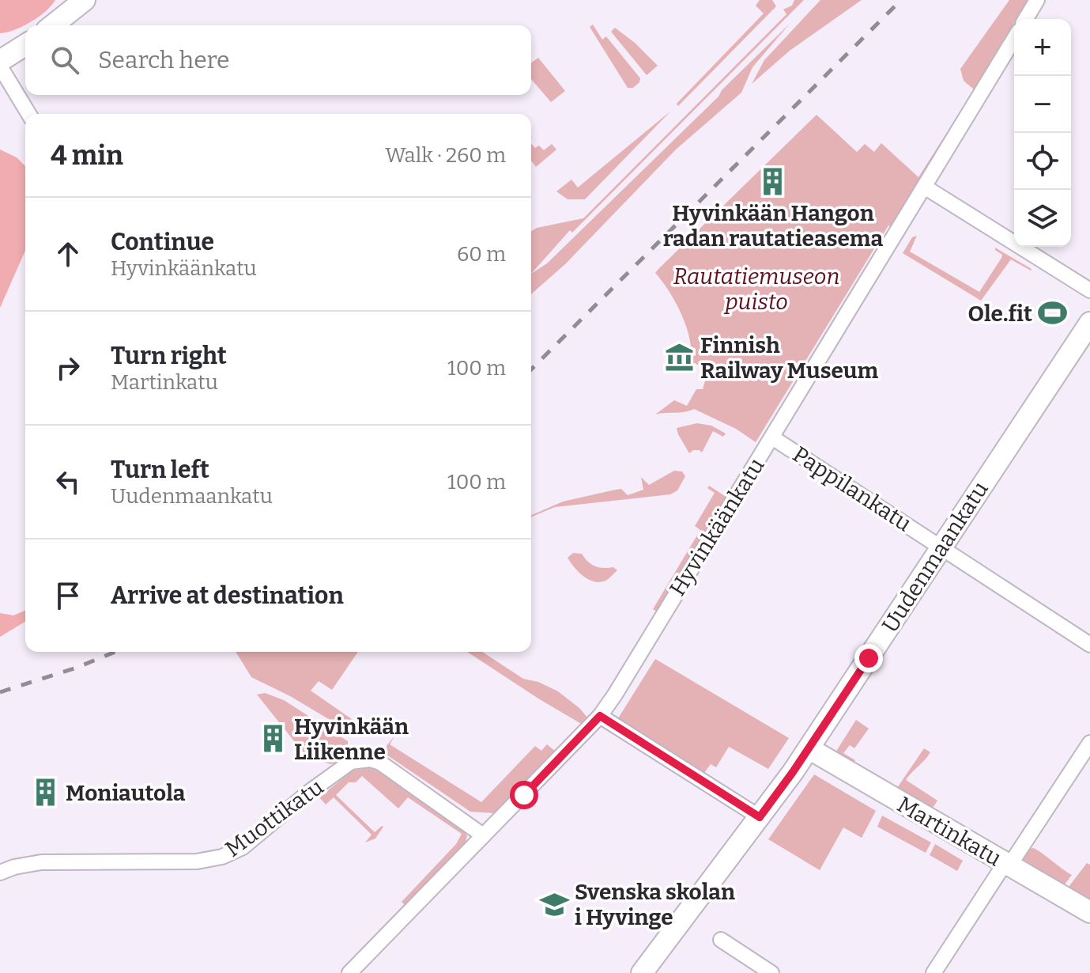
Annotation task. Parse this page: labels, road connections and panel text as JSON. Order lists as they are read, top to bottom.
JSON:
{
  "streets": {
    "main road": ["Uudenmaankatu", "Martinkatu"],
    "street": ["Pappilankatu", "Hyvinkäänkatu", "Muottikatu"]
  },
  "crossings": [
    ["Pappilankatu", "Hyvinkäänkatu"],
    ["Pappilankatu", "Uudenmaankatu"],
    ["Hyvinkäänkatu", "Muottikatu"],
    ["Uudenmaankatu", "Martinkatu"]
  ],
  "parks": ["Rautatiemuseon puisto"],
  "places": {
    "building": ["Hyvinkään Hangon radan rautatieasema", "Hyvinkään Liikenne", "Moniautola"],
    "sports": ["Ole.fit"],
    "museum": ["Finnish Railway Museum"],
    "school or university": ["Svenska skolan i Hyvinge"]
  },
  "page": {
    "map_buttons": ["+", "−"],
    "search": "Search here",
    "heading": ["4 min", "Walk · 260 m"],
    "list": [
      ["Continue", "Hyvinkäänkatu", "60 m"],
      ["Turn right", "Martinkatu", "100 m"],
      ["Turn left", "Uudenmaankatu", "100 m"],
      "Arrive at destination"
    ]
  }
}
